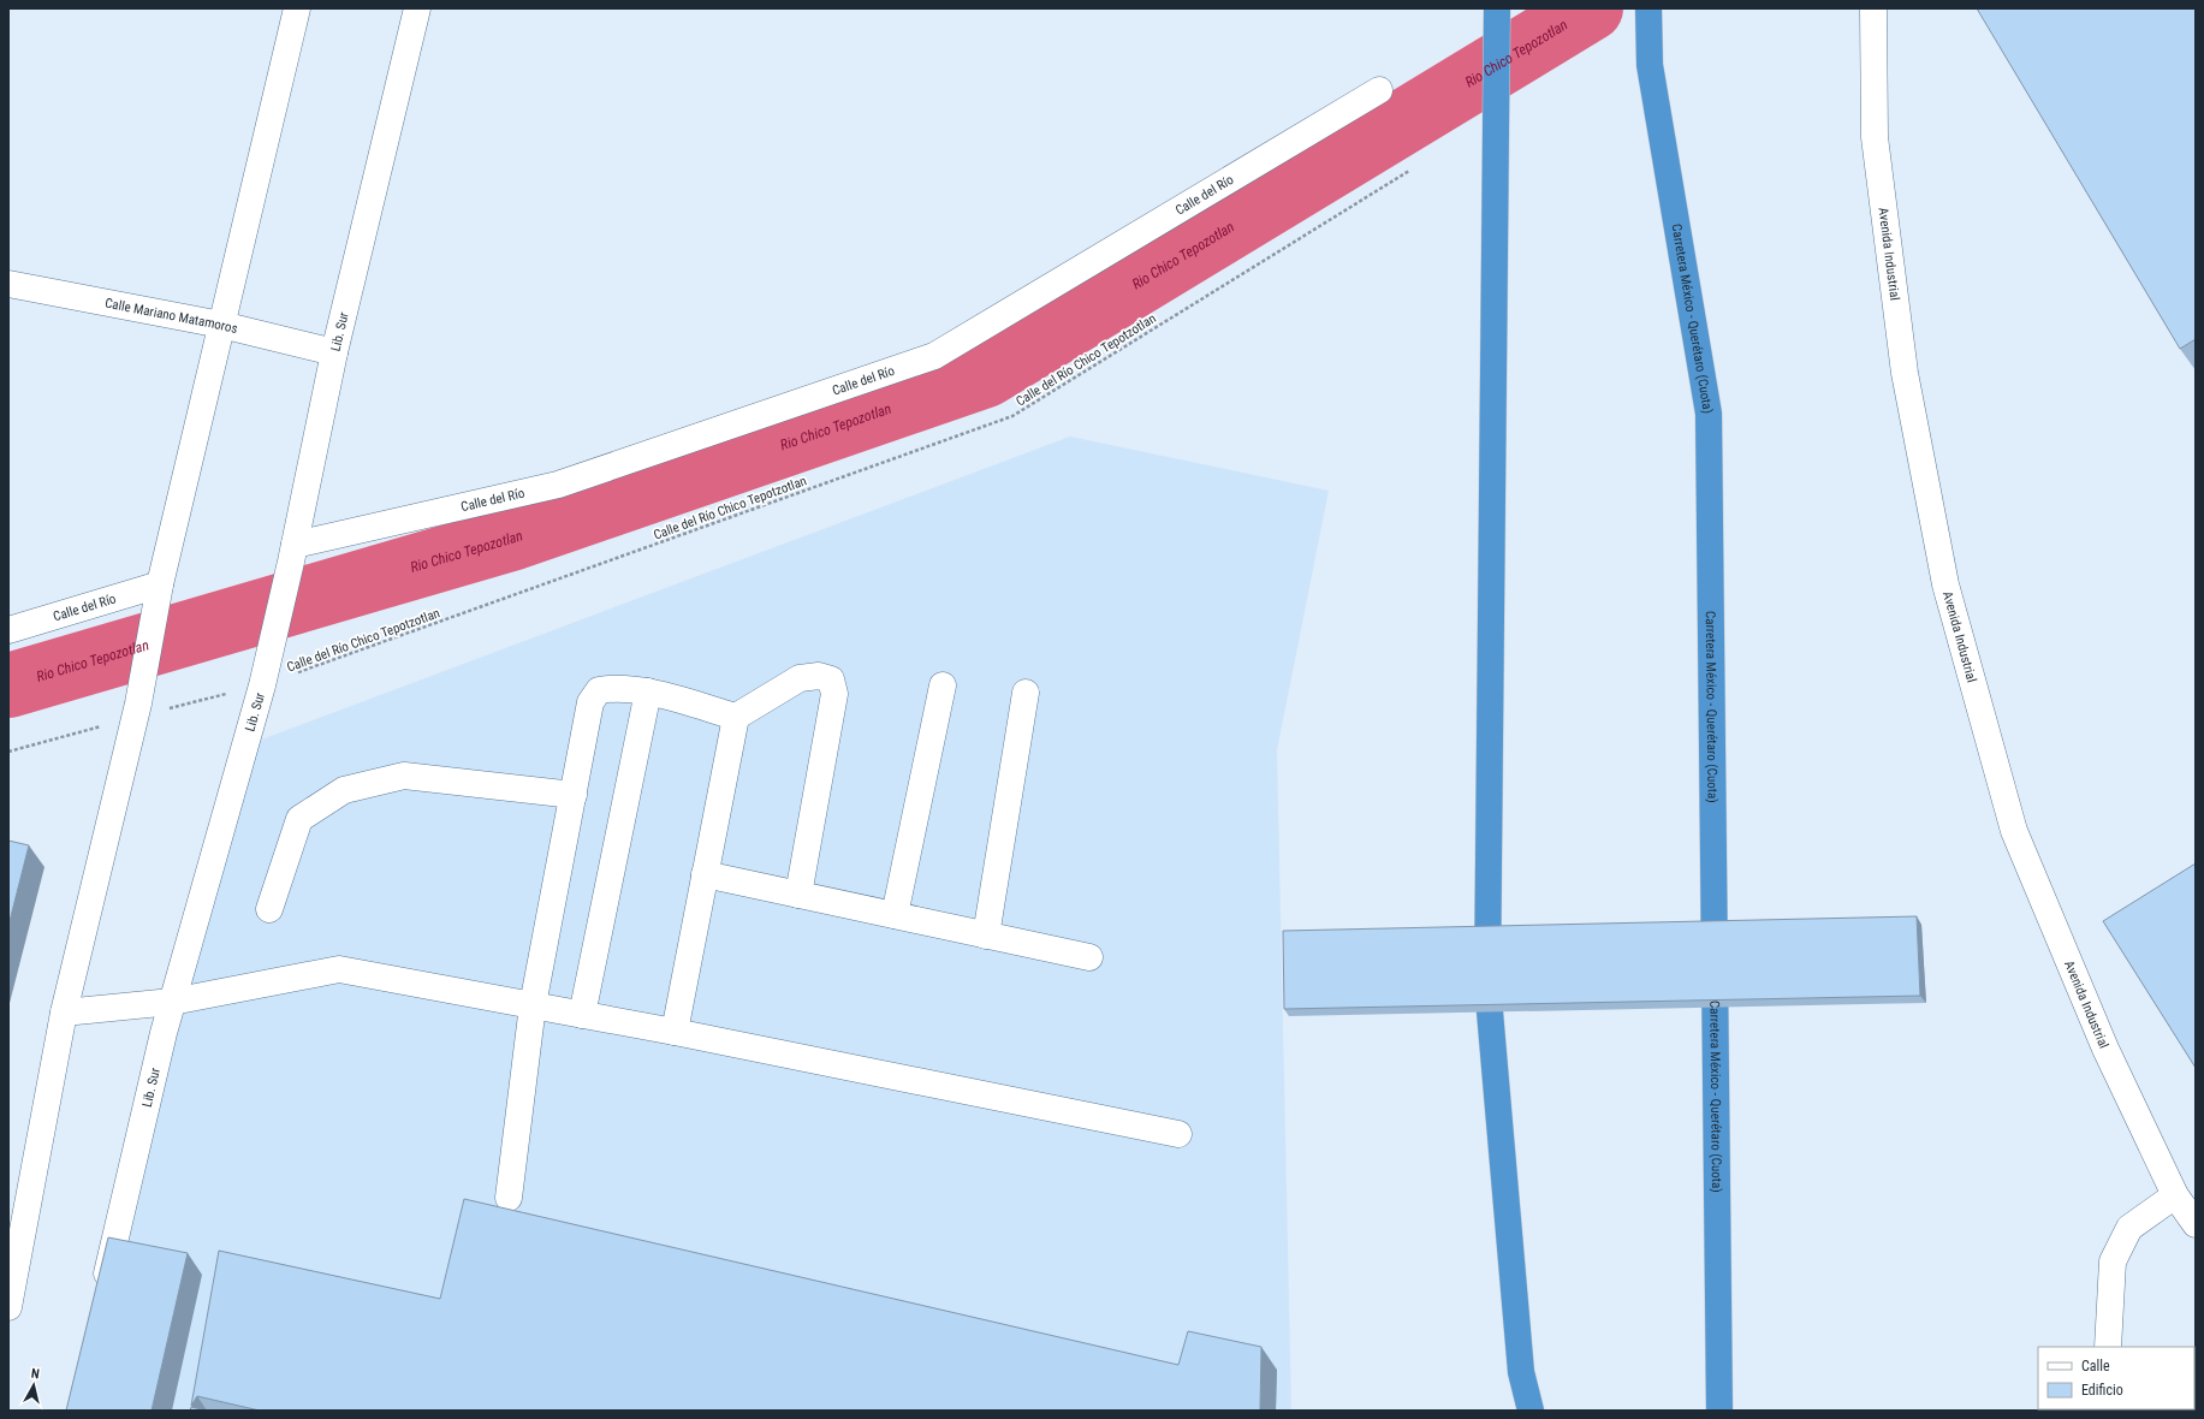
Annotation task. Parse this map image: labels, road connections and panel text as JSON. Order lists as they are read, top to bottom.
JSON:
{
  "streets": {
    "highway": ["Carretera México - Querétaro (Cuota)"],
    "street": [
      "Calle del Río",
      "Avenida Industrial",
      "Calle Mariano Matamoros",
      "Lib. Sur"
    ],
    "path": ["Calle del Río Chico Tepotzotlan"]
  },
  "crossings": [
    ["Calle del Río", "Lib. Sur"],
    ["Calle Mariano Matamoros", "Lib. Sur"],
    ["Lib. Sur", "Calle del Río Chico Tepotzotlan"]
  ],
  "water": ["Rio Chico Tepozotlan"],
  "legend": ["Calle", "Edificio"],
  "north": "top"
}
